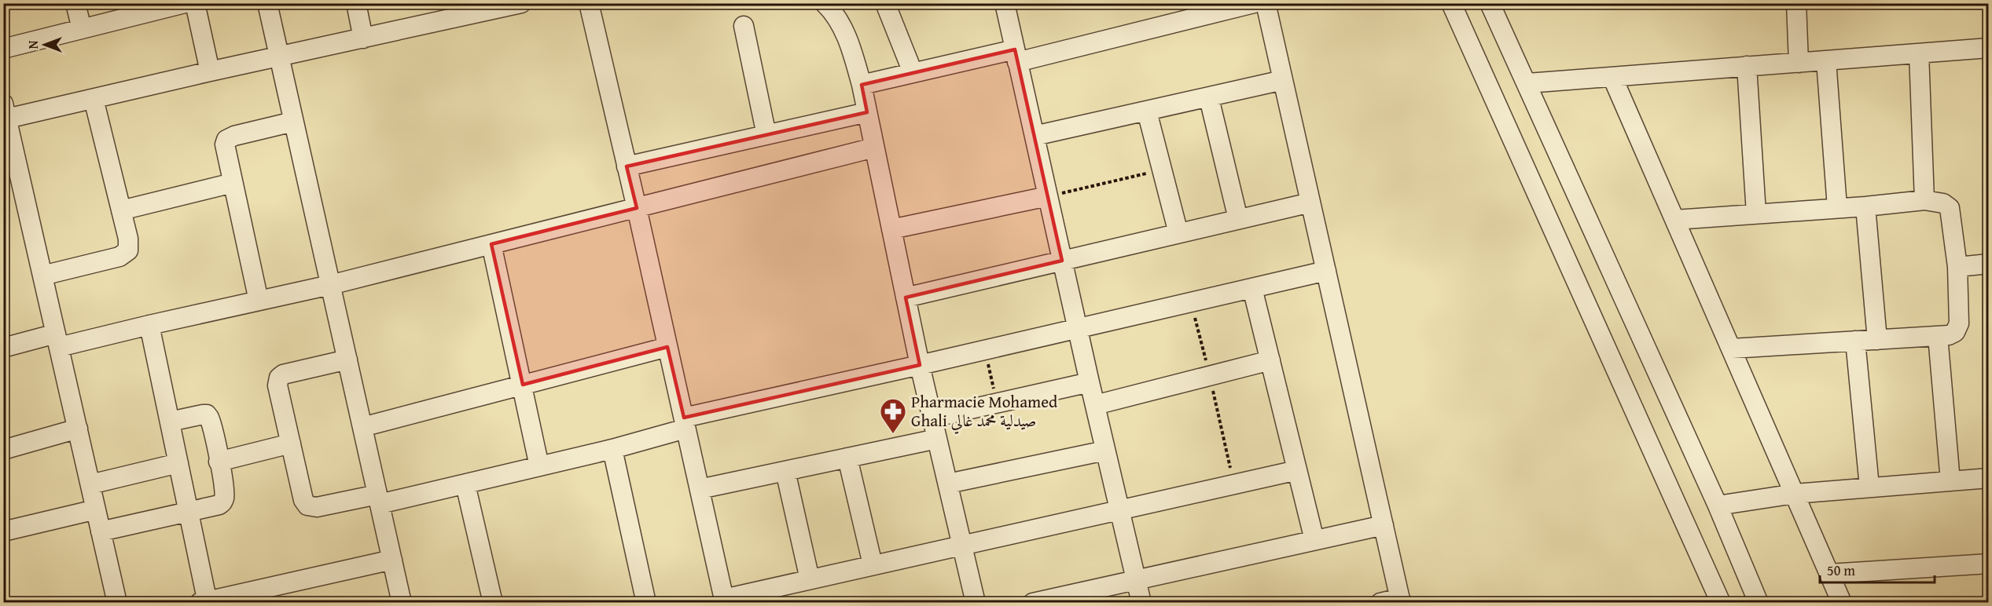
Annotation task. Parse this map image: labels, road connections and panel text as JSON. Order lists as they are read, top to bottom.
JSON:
{
  "places": {
    "pharmacy": ["Pharmacie Mohamed Ghali صيدلية محمد غالي"]
  },
  "scale_bar": "50 m",
  "north": "left"
}
